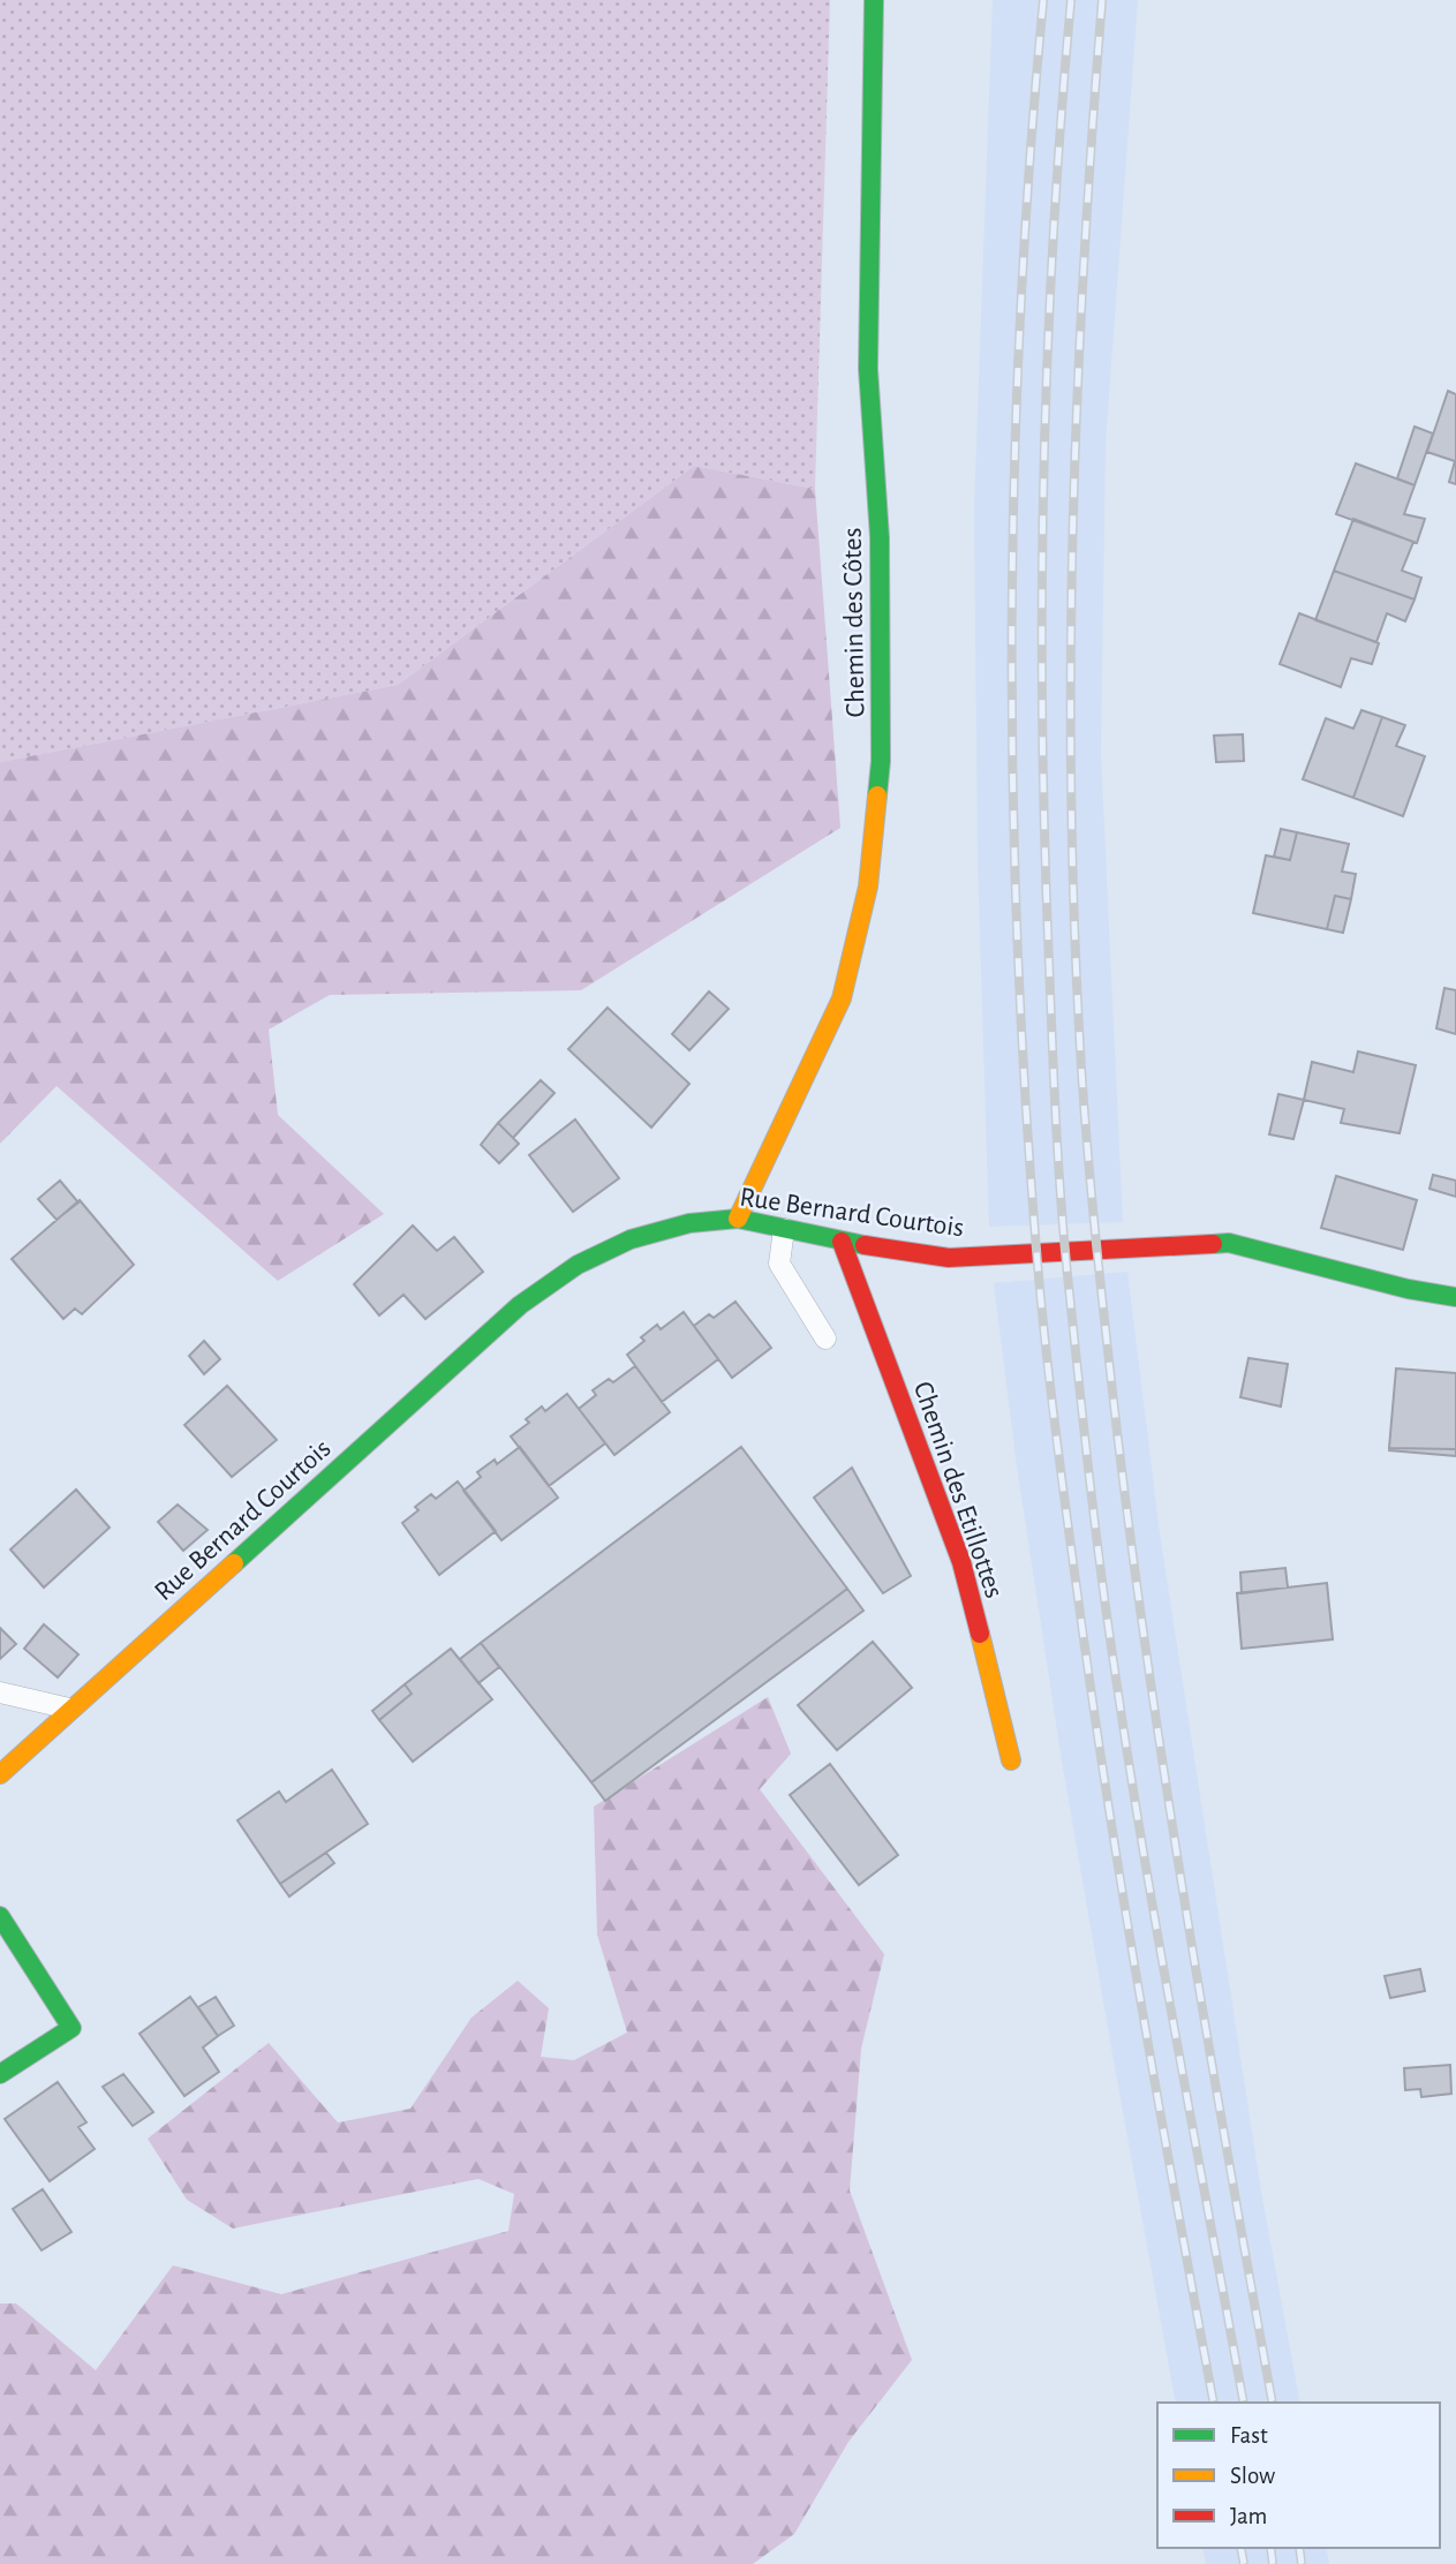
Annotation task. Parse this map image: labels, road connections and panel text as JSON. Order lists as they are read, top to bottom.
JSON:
{
  "streets": {
    "street": ["Chemin des Côtes", "Rue Bernard Courtois", "Chemin des Etillottes"]
  },
  "crossings": [
    ["Chemin des Côtes", "Rue Bernard Courtois"],
    ["Rue Bernard Courtois", "Chemin des Etillottes"]
  ],
  "legend": ["Fast", "Slow", "Jam"]
}
